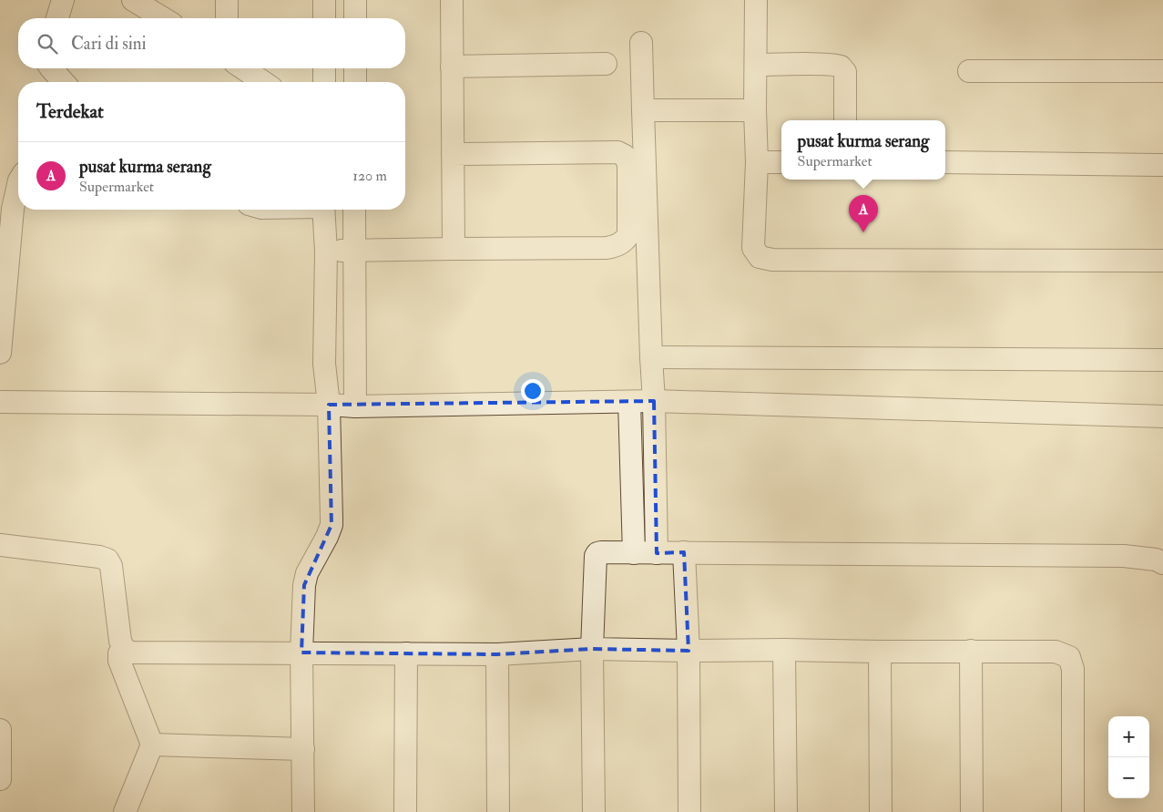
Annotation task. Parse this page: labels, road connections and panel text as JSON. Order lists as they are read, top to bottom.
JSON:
{
  "page": {
    "search": "Cari di sini",
    "heading": "Terdekat",
    "popup": ["pusat kurma serang", "Supermarket"],
    "list": [
      {
        "mark": "A",
        "name": "pusat kurma serang",
        "note": "Supermarket",
        "value": "120 m"
      }
    ],
    "pins": "A",
    "map_buttons": ["+", "−"]
  }
}
